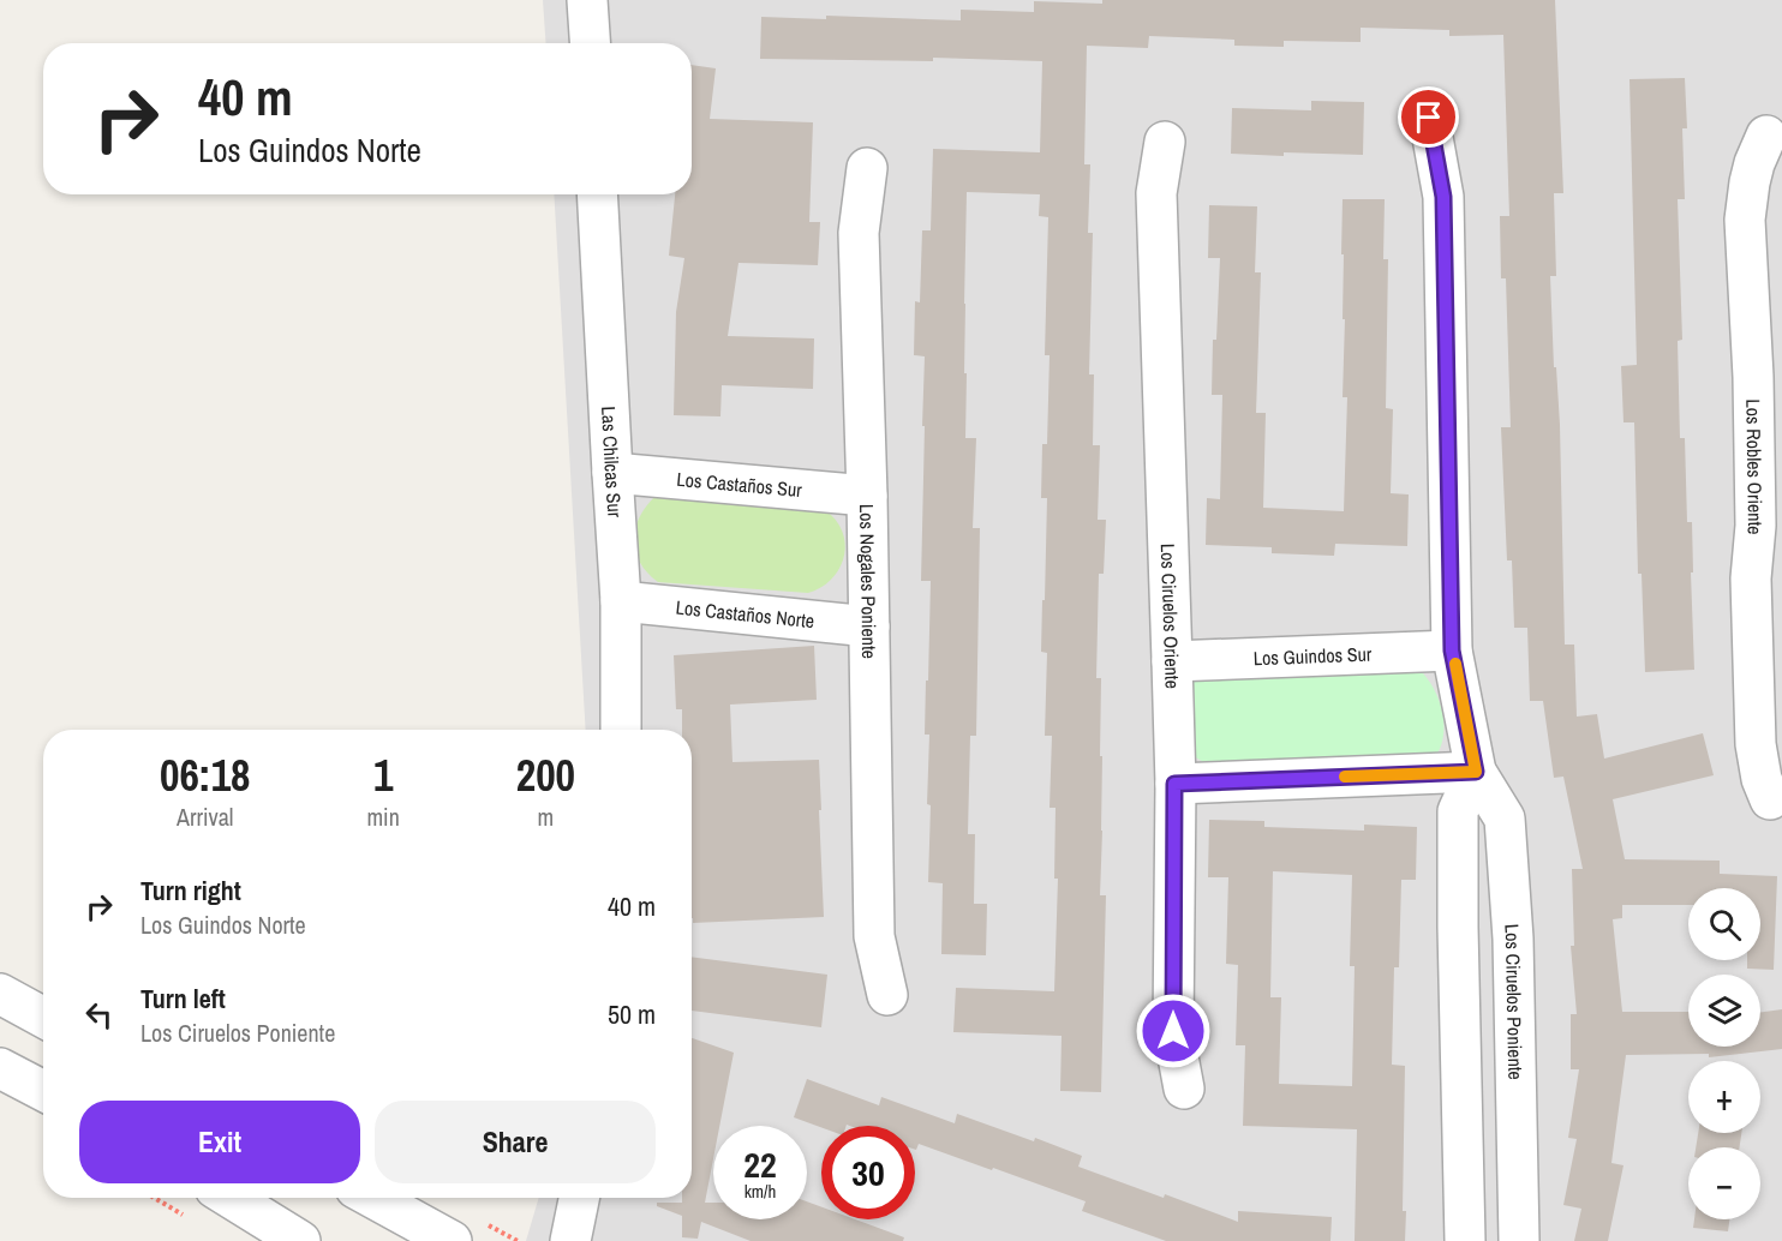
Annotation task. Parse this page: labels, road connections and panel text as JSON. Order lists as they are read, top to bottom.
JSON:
{
  "streets": {
    "street": [
      "Las Chilcas Sur",
      "Los Robles Oriente",
      "Los Castaños Sur",
      "Los Nogales Poniente",
      "Los Castaños Norte",
      "Los Ciruelos Oriente",
      "Los Guindos Sur",
      "Los Ciruelos Poniente"
    ]
  },
  "crossings": [
    ["Las Chilcas Sur", "Los Castaños Sur"],
    ["Las Chilcas Sur", "Los Castaños Norte"],
    ["Los Castaños Sur", "Los Nogales Poniente"],
    ["Los Nogales Poniente", "Los Castaños Norte"],
    ["Los Ciruelos Oriente", "Los Guindos Sur"],
    ["Los Guindos Sur", "Los Ciruelos Poniente"]
  ],
  "page": {
    "turn": ["40 m", "Los Guindos Norte"],
    "eta": [
      "06:18",
      "Arrival",
      "1",
      "min",
      "200",
      "m"
    ],
    "list": [
      {
        "name": "Turn right",
        "note": "Los Guindos Norte",
        "value": "40 m"
      },
      {
        "name": "Turn left",
        "note": "Los Ciruelos Poniente",
        "value": "50 m"
      }
    ],
    "map_buttons": ["+", "−"],
    "buttons": ["Exit", "Share"],
    "speed": "22 km/h",
    "limit": "30"
  }
}
